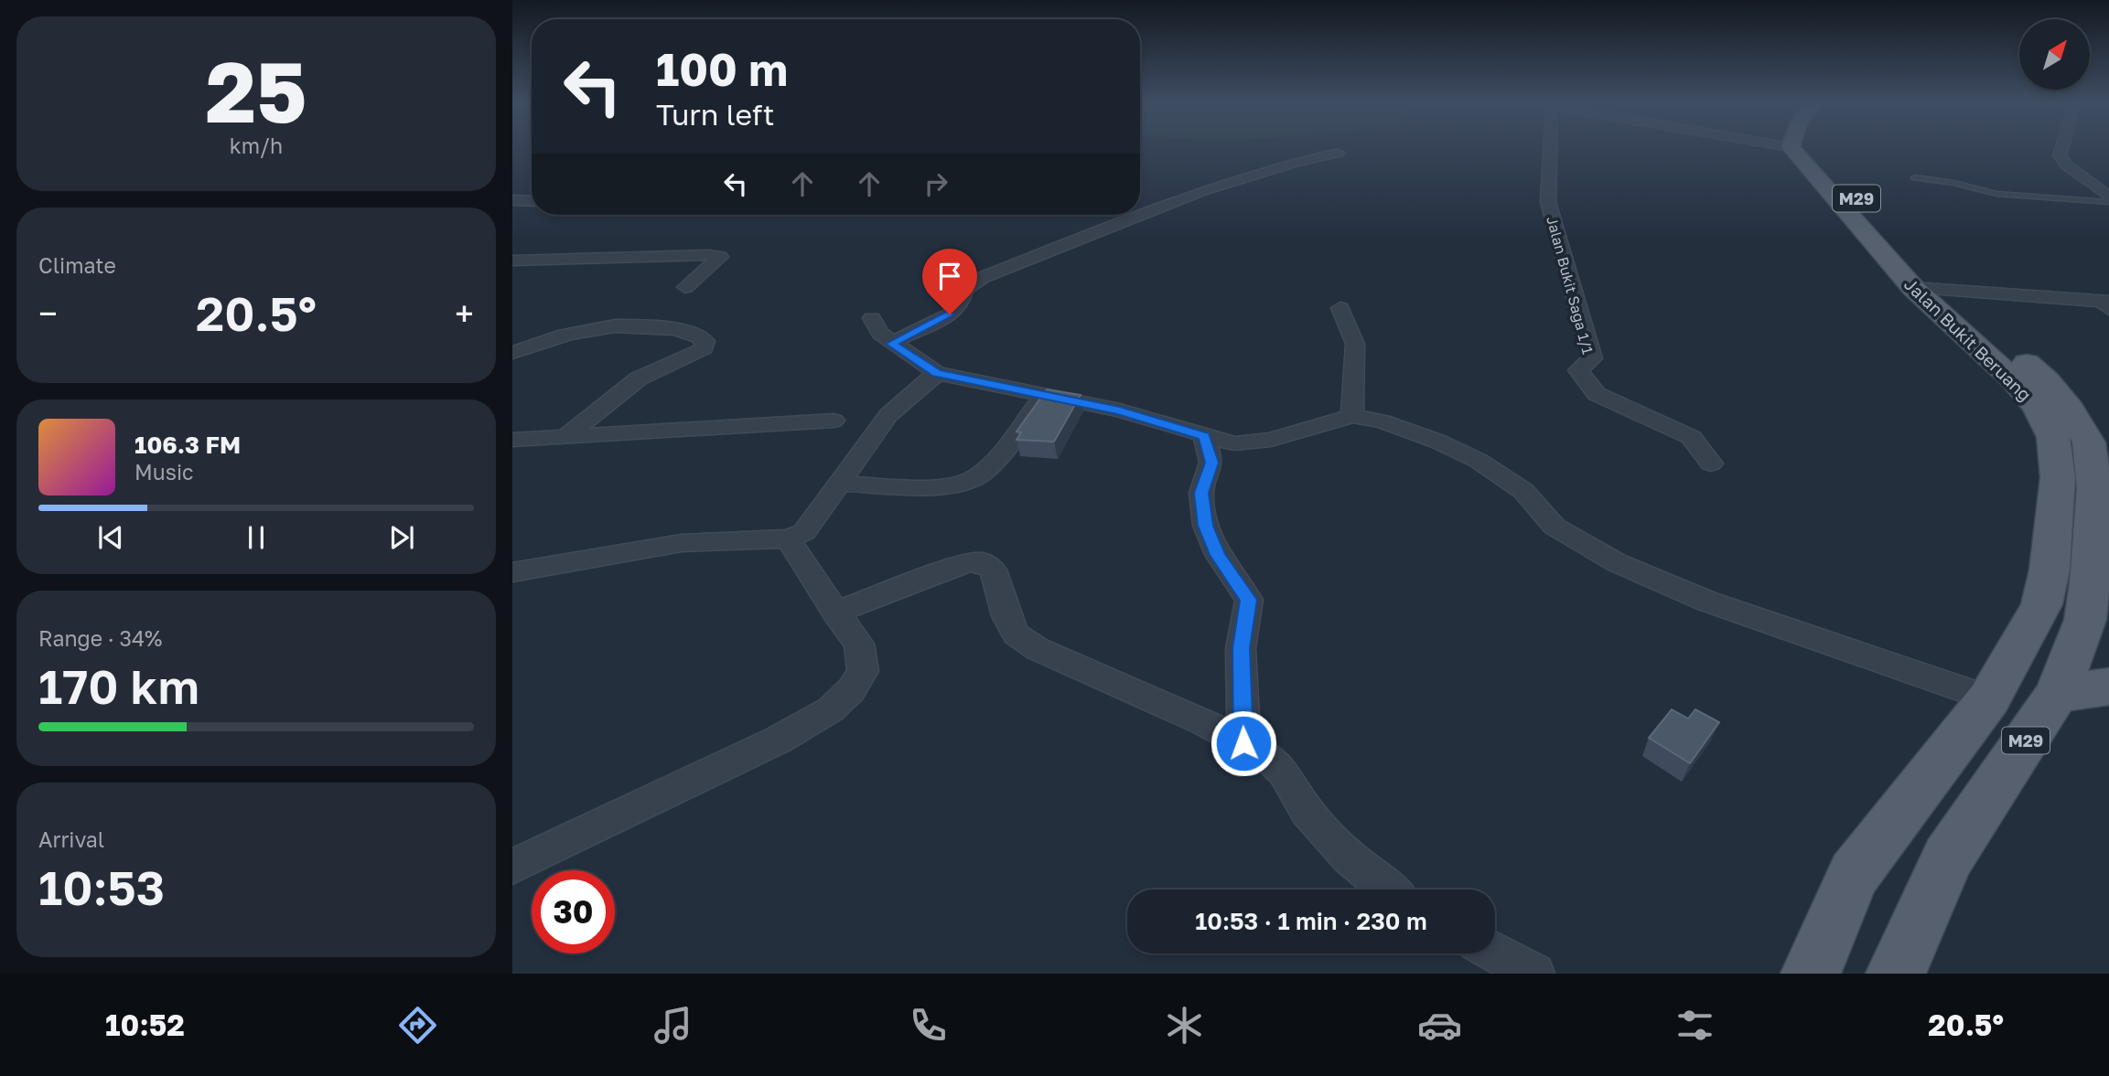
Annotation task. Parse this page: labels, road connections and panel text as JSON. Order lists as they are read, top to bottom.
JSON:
{
  "streets": {
    "main road": ["M29", "Jalan Bukit Beruang"],
    "street": ["Jalan Bukit Saga 1/1"]
  },
  "north": "top right",
  "page": {
    "tile": [
      ["25", "km/h"],
      "Climate",
      ["Range · 34%", "170 km"],
      ["Arrival", "10:53"]
    ],
    "turn": ["100 m", "Turn left"],
    "heat": ["−", "20.5°", "+"],
    "song": ["106.3 FM", "Music"],
    "limit": "30",
    "trip": "10:53 · 1 min · 230 m",
    "tabs": ["10:52", "20.5°"]
  }
}
